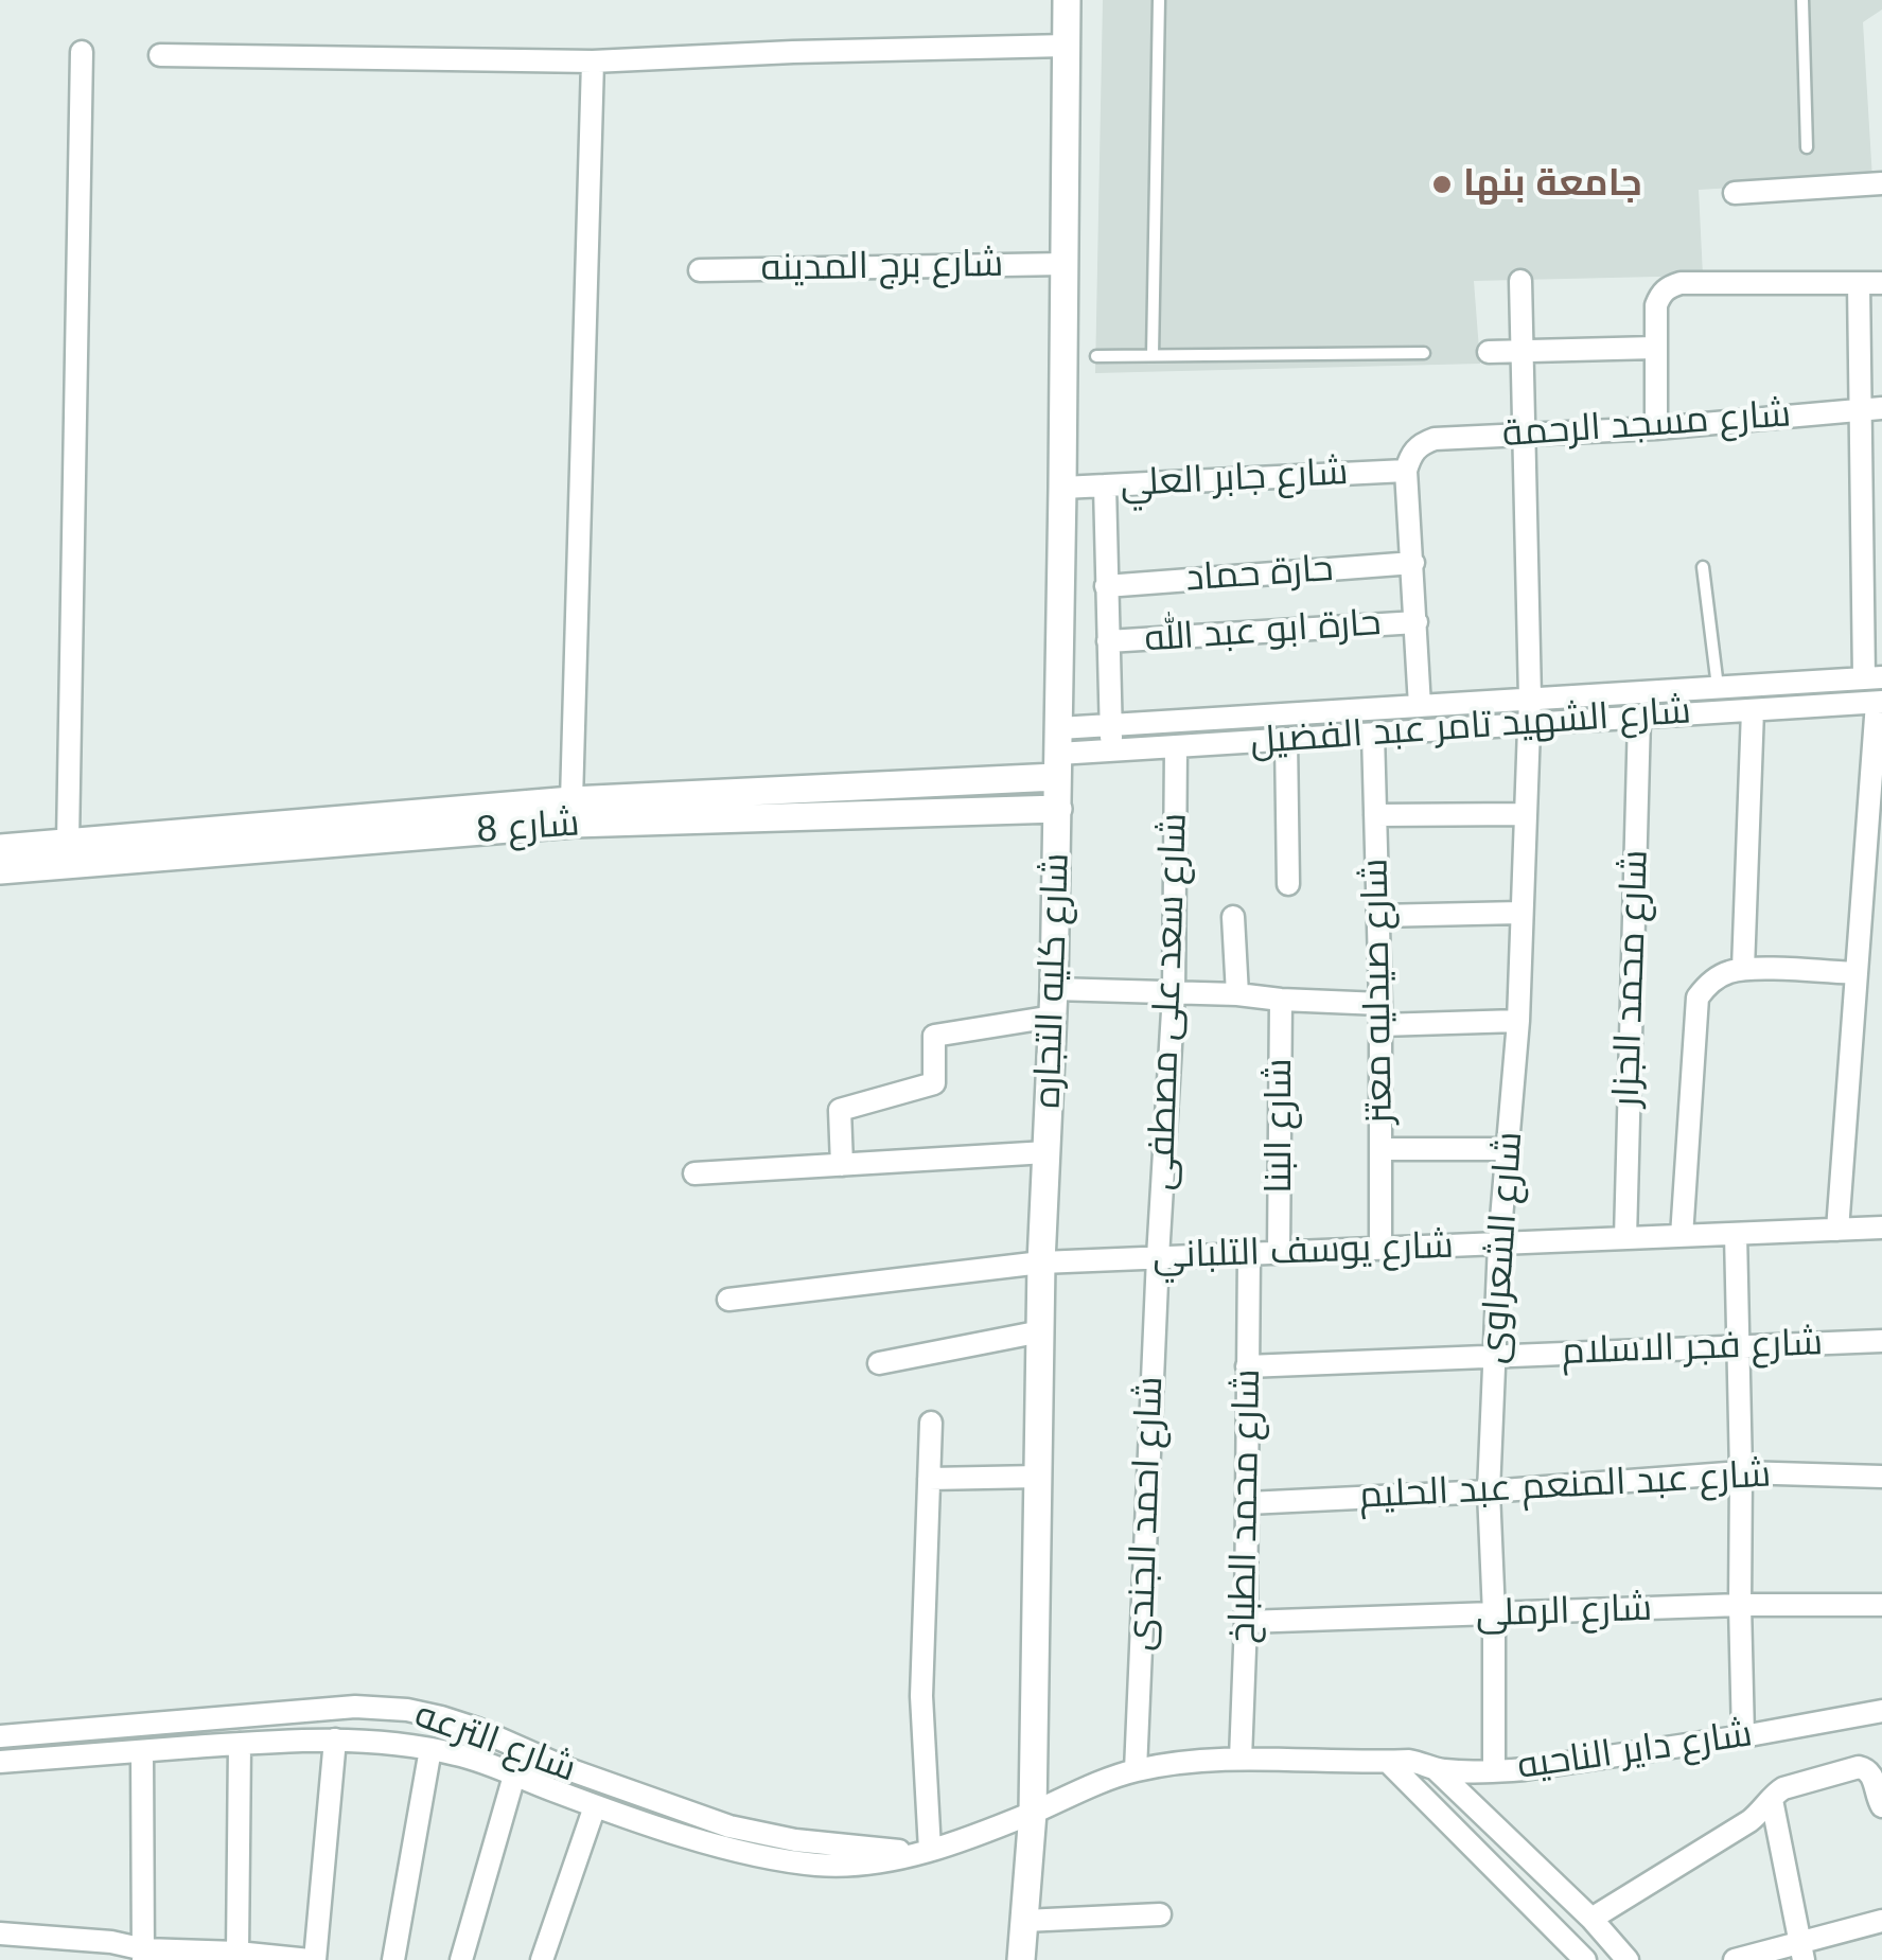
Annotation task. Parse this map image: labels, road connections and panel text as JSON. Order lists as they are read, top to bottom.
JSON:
{
  "streets": {
    "street": [
      "شارع برج المدينه",
      "شارع مسجد الرحمة",
      "شارع جابر العلي",
      "حارة حماد",
      "حارة ابو عبد الله",
      "شارع الشهيد تامر عبد الفضيل",
      "شارع 8",
      "شارع محمد الجزار",
      "شارع كليه التجاره",
      "شارع صيدليه معتز",
      "شارع سعد على مصطفى",
      "شارع البنا",
      "شارع الشعراوى",
      "شارع يوسف التلباني",
      "شارع فجر الاسلام",
      "شارع عبد المنعم عبد الحليم",
      "شارع محمد الطباخ",
      "شارع احمد الجندى",
      "شارع الرملى",
      "شارع الترعه",
      "شارع داير الناحيه"
    ]
  },
  "crossings": [
    ["شارع برج المدينه", "شارع كليه التجاره"],
    ["شارع مسجد الرحمة", "شارع جابر العلي"],
    ["شارع مسجد الرحمة", "شارع الشعراوى"],
    ["شارع جابر العلي", "شارع كليه التجاره"],
    ["شارع الشهيد تامر عبد الفضيل", "شارع 8"],
    ["شارع الشهيد تامر عبد الفضيل", "شارع محمد الجزار"],
    ["شارع الشهيد تامر عبد الفضيل", "شارع كليه التجاره"],
    ["شارع الشهيد تامر عبد الفضيل", "شارع صيدليه معتز"],
    ["شارع الشهيد تامر عبد الفضيل", "شارع سعد على مصطفى"],
    ["شارع الشهيد تامر عبد الفضيل", "شارع الشعراوى"],
    ["شارع 8", "شارع كليه التجاره"],
    ["شارع محمد الجزار", "شارع يوسف التلباني"],
    ["شارع كليه التجاره", "شارع يوسف التلباني"],
    ["شارع كليه التجاره", "شارع الترعه"],
    ["شارع صيدليه معتز", "شارع يوسف التلباني"],
    ["شارع سعد على مصطفى", "شارع يوسف التلباني"],
    ["شارع سعد على مصطفى", "شارع احمد الجندى"],
    ["شارع البنا", "شارع يوسف التلباني"],
    ["شارع الشعراوى", "شارع يوسف التلباني"],
    ["شارع الشعراوى", "شارع فجر الاسلام"],
    ["شارع الشعراوى", "شارع عبد المنعم عبد الحليم"],
    ["شارع الشعراوى", "شارع الرملى"],
    ["شارع الشعراوى", "شارع داير الناحيه"],
    ["شارع يوسف التلباني", "شارع محمد الطباخ"],
    ["شارع يوسف التلباني", "شارع احمد الجندى"],
    ["شارع فجر الاسلام", "شارع محمد الطباخ"],
    ["شارع عبد المنعم عبد الحليم", "شارع محمد الطباخ"],
    ["شارع محمد الطباخ", "شارع الرملى"],
    ["شارع محمد الطباخ", "شارع الترعه"],
    ["شارع احمد الجندى", "شارع الترعه"],
    ["شارع الترعه", "شارع داير الناحيه"]
  ],
  "places": ["جامعة بنها"]
}
